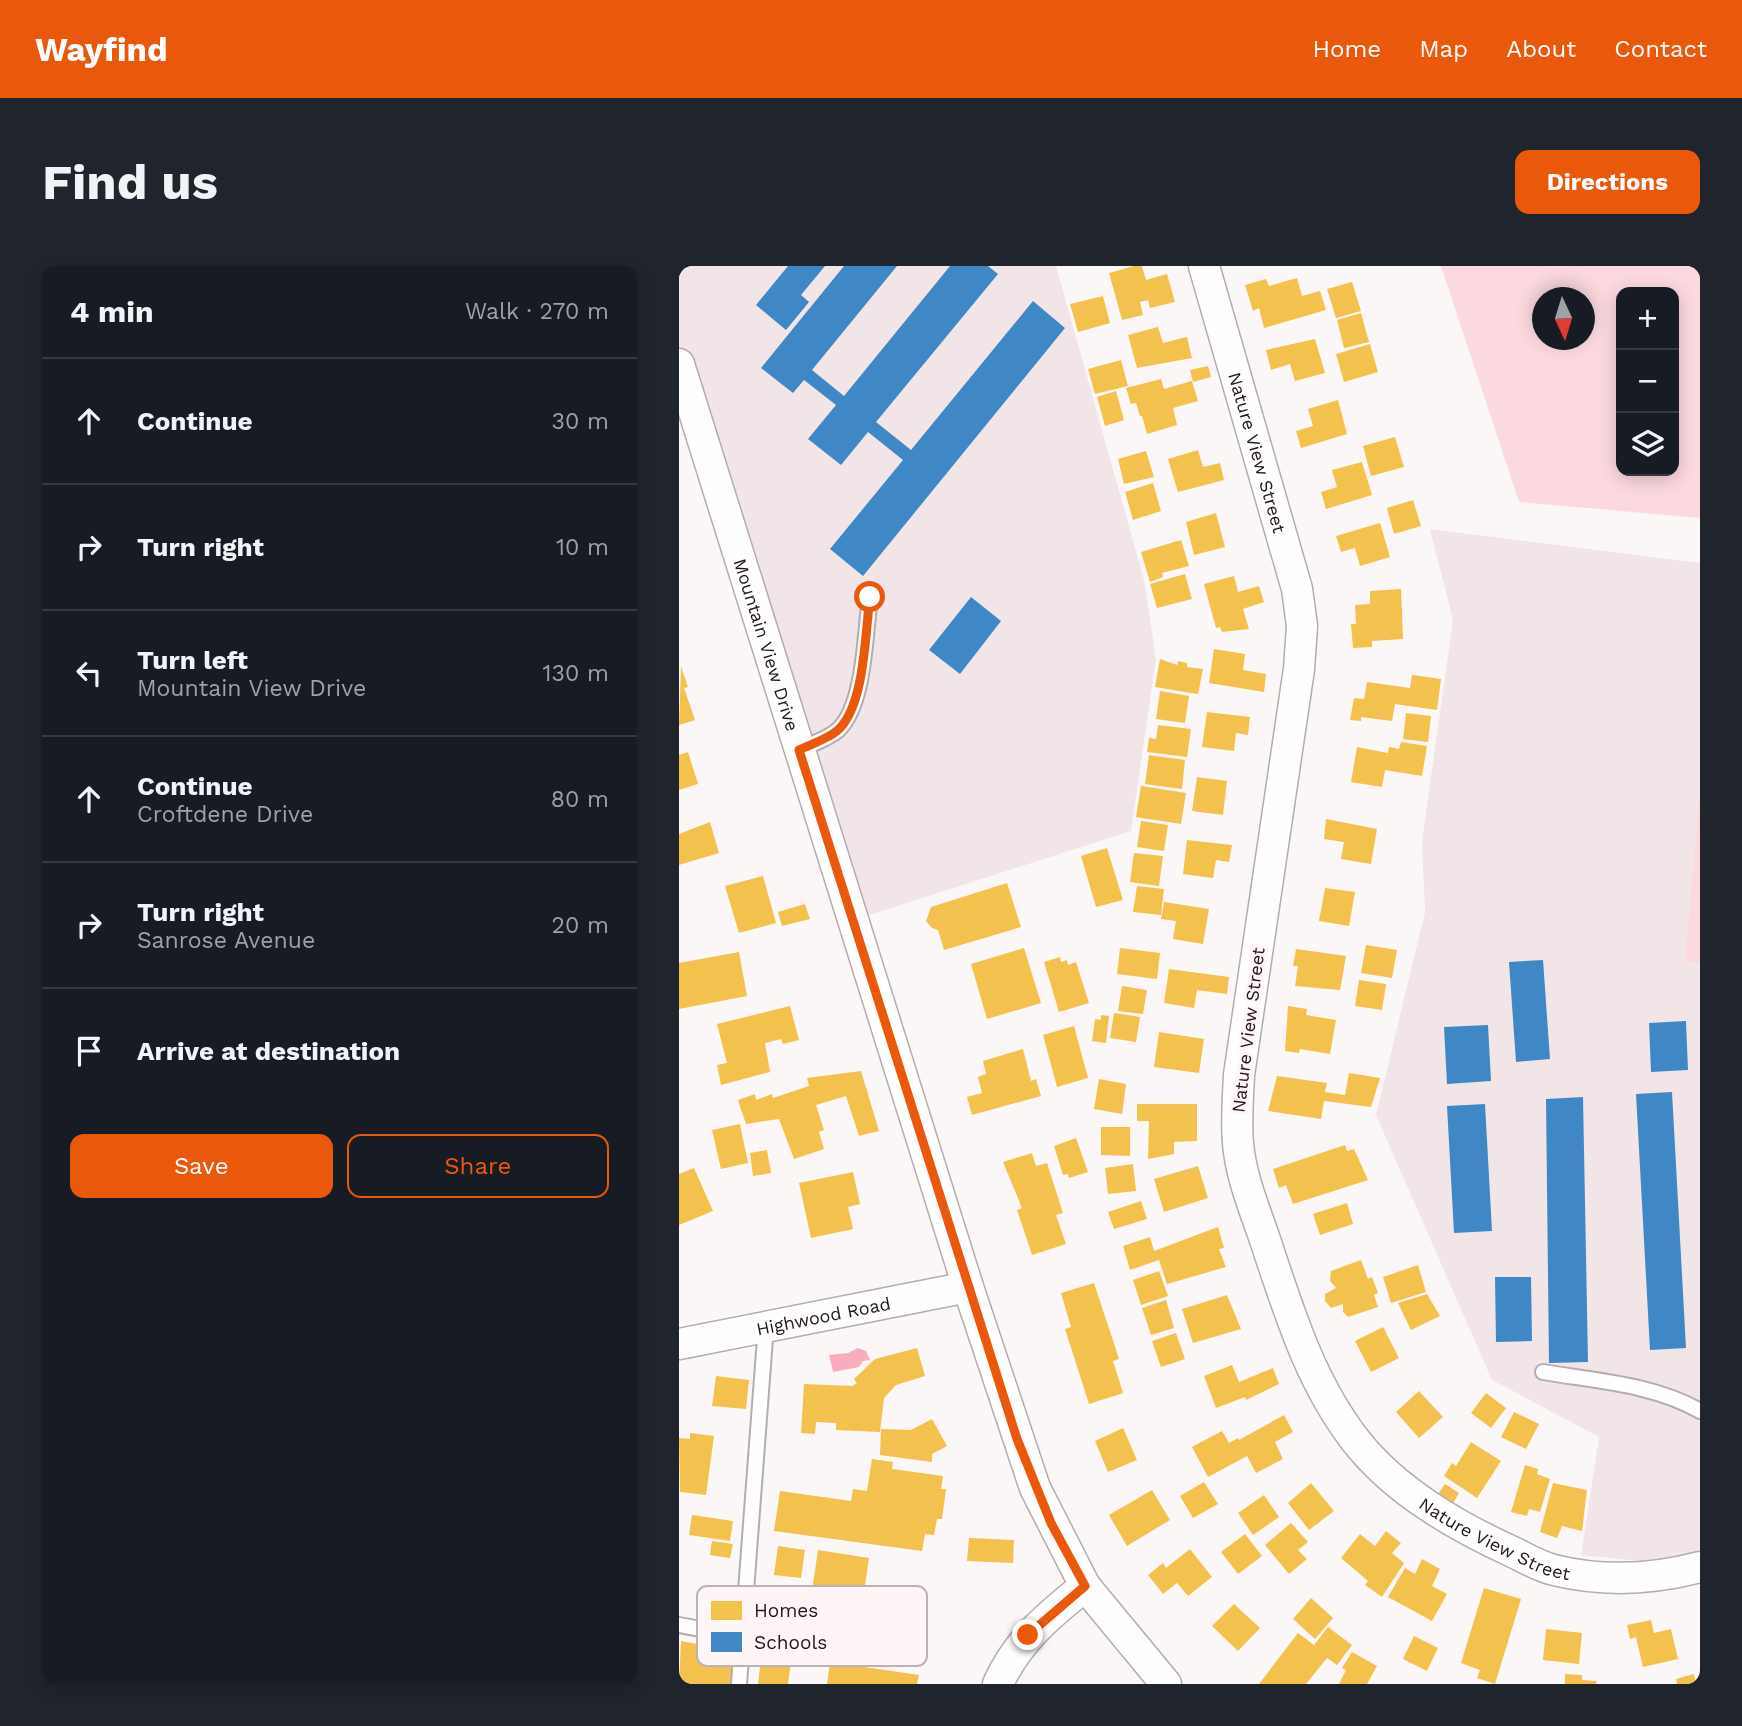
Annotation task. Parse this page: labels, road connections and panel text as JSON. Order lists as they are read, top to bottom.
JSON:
{
  "streets": {
    "street": ["Nature View Street", "Mountain View Drive", "Highwood Road"]
  },
  "crossings": [
    ["Mountain View Drive", "Highwood Road"]
  ],
  "legend": ["Homes", "Schools"],
  "north": "bottom",
  "page": {
    "header": "Wayfind",
    "nav": [
      "Home",
      "Map",
      "About",
      "Contact"
    ],
    "buttons": [
      "Directions",
      ["Save", "Share"]
    ],
    "title": "Find us",
    "heading": ["4 min", "Walk · 270 m"],
    "map_buttons": ["+", "−"],
    "list": [
      ["Continue", "30 m"],
      ["Turn right", "10 m"],
      ["Turn left", "Mountain View Drive", "130 m"],
      ["Continue", "Croftdene Drive", "80 m"],
      ["Turn right", "Sanrose Avenue", "20 m"],
      "Arrive at destination"
    ]
  }
}
